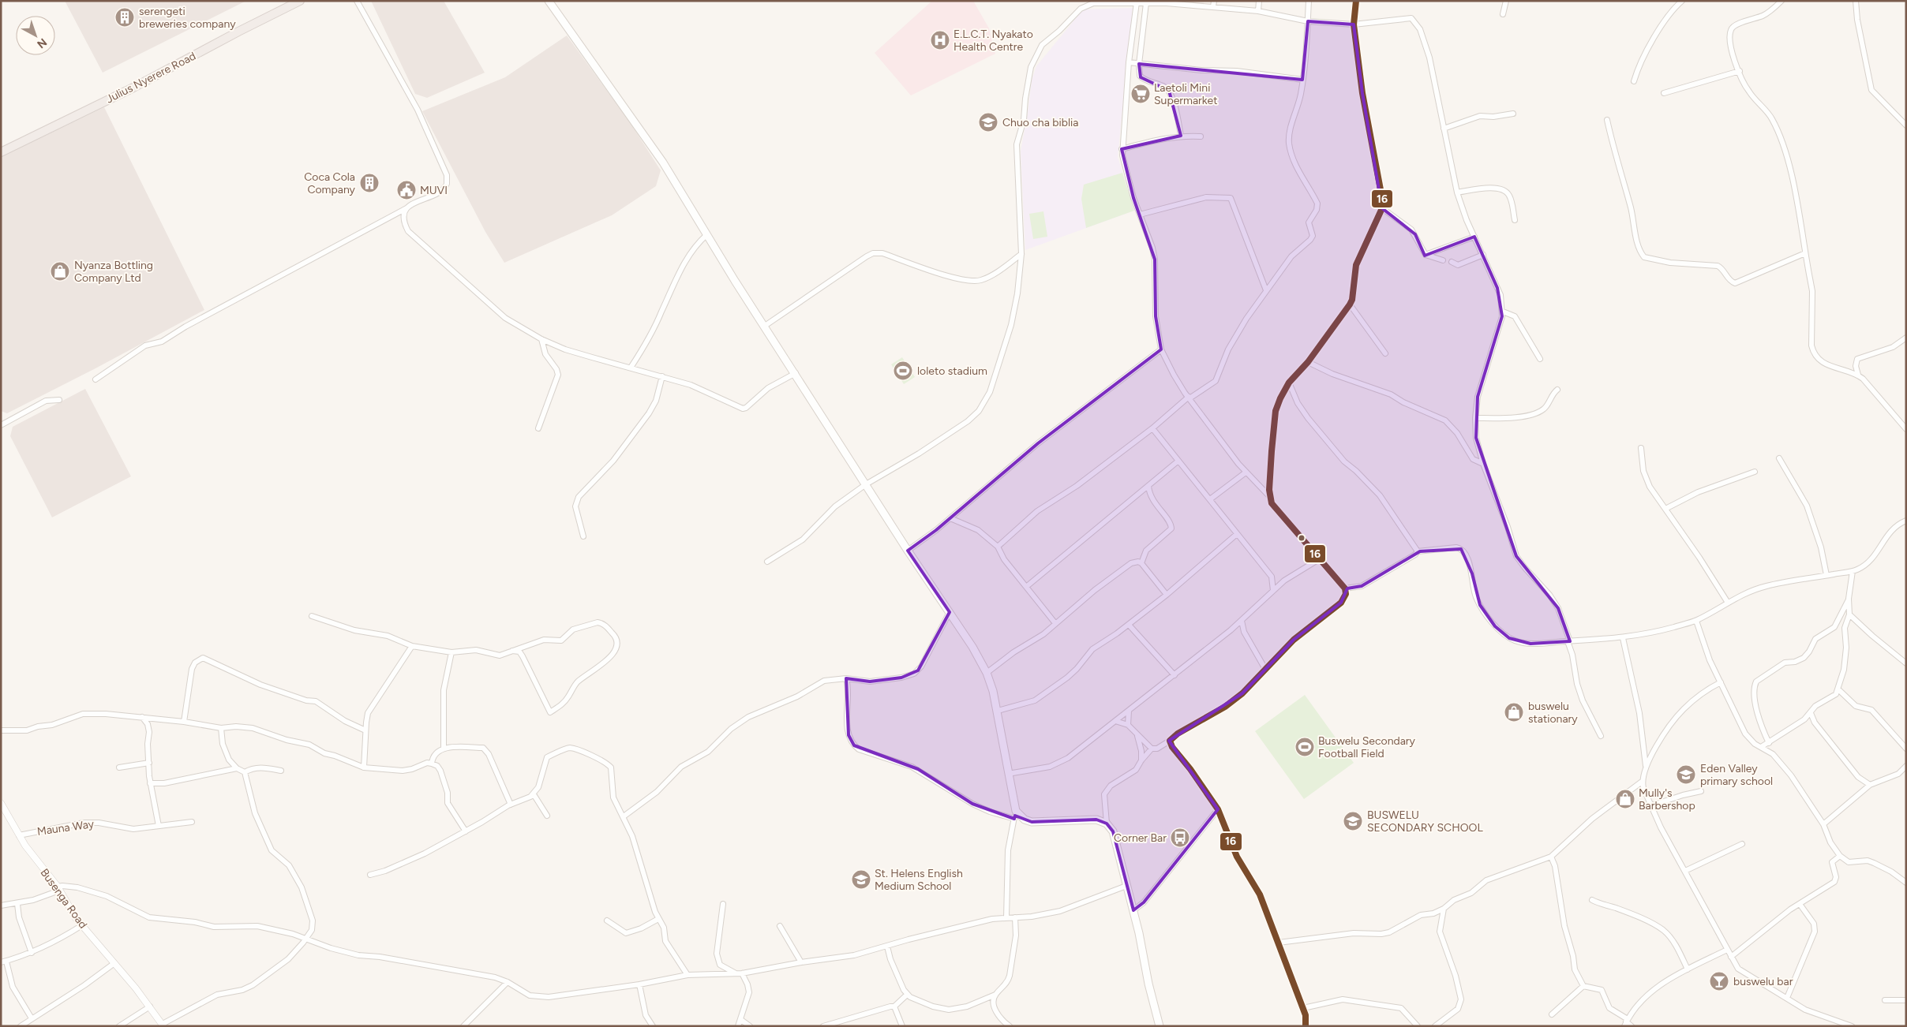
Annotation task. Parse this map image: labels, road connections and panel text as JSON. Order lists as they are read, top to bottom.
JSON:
{
  "streets": {
    "highway": ["Julius Nyerere Road"],
    "street": ["Mauna Way", "Busenga Road"]
  },
  "crossings": [
    ["Mauna Way", "Busenga Road"]
  ],
  "places": {
    "building": ["serengeti breweries company", "Coca Cola Company"],
    "hospital": ["E.L.C.T. Nyakato Health Centre"],
    "supermarket": ["Laetoli Mini Supermarket"],
    "school or university": [
      "Chuo cha biblia",
      "Eden Valley primary school",
      "BUSWELU SECONDARY SCHOOL",
      "St. Helens English Medium School"
    ],
    "public building": ["MUVI"],
    "shop": ["Nyanza Bottling Company Ltd", "buswelu stationary", "Mully's Barbershop"],
    "sports": ["loleto stadium", "Buswelu Secondary Football Field"],
    "bus stop": ["Corner Bar"],
    "bar": ["buswelu bar"]
  },
  "lines": ["transit line 16"],
  "north": "bottom right"
}
